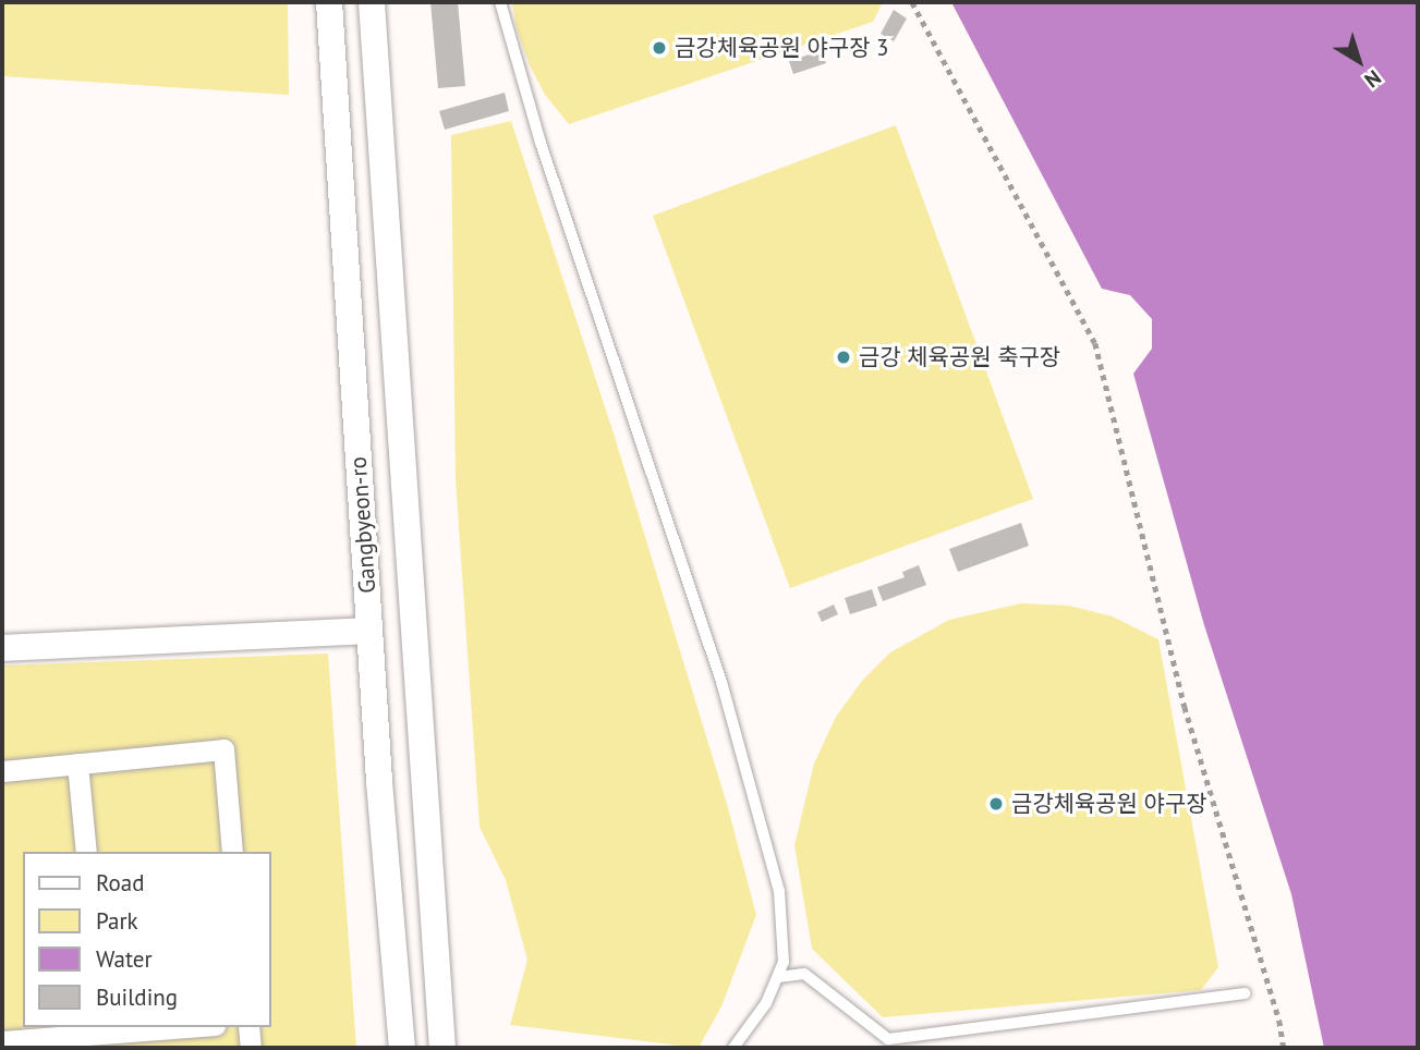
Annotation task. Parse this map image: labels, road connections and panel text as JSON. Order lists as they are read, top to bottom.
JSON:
{
  "streets": {
    "street": ["Gangbyeon-ro"]
  },
  "places": ["금강체육공원 야구장 3", "금강 체육공원 축구장", "금강체육공원 야구장"],
  "legend": [
    "Road",
    "Park",
    "Water",
    "Building"
  ],
  "north": "bottom right"
}
